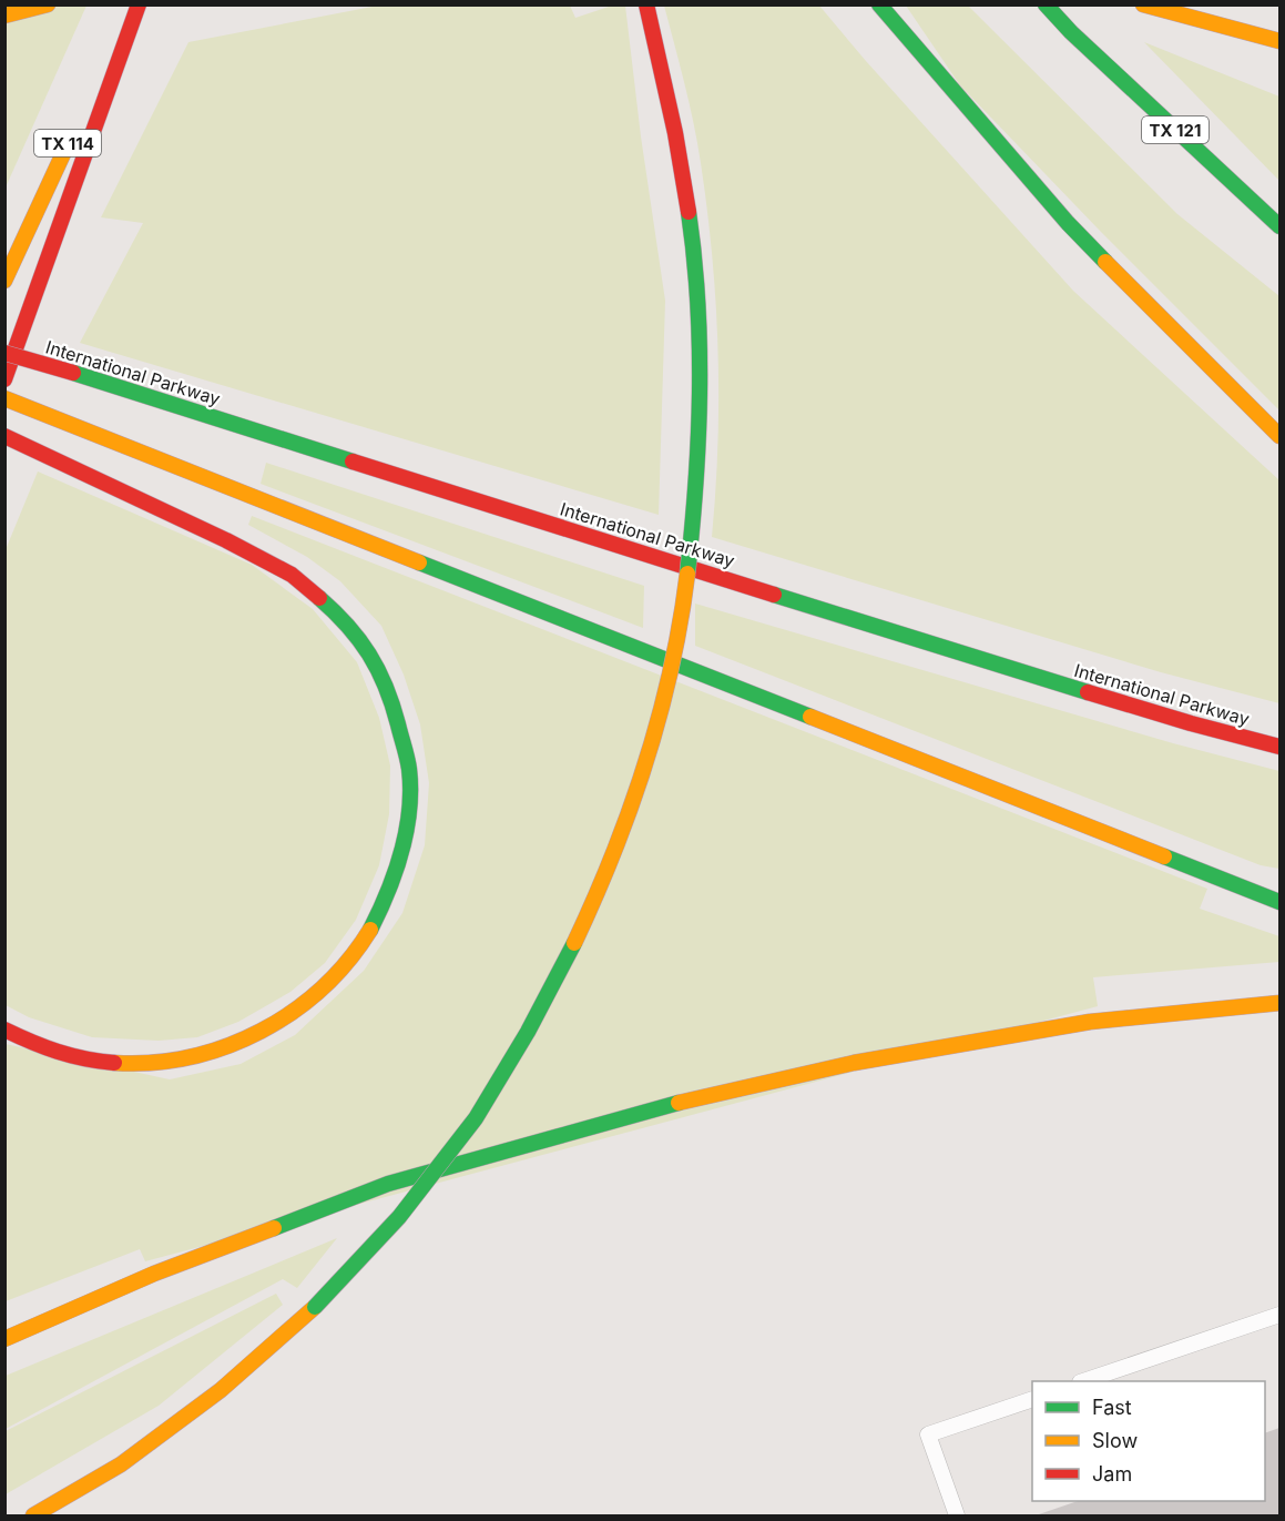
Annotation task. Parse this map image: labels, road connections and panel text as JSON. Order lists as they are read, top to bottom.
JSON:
{
  "streets": {
    "highway": ["TX 121", "TX 114", "International Parkway"]
  },
  "legend": ["Fast", "Slow", "Jam"]
}
